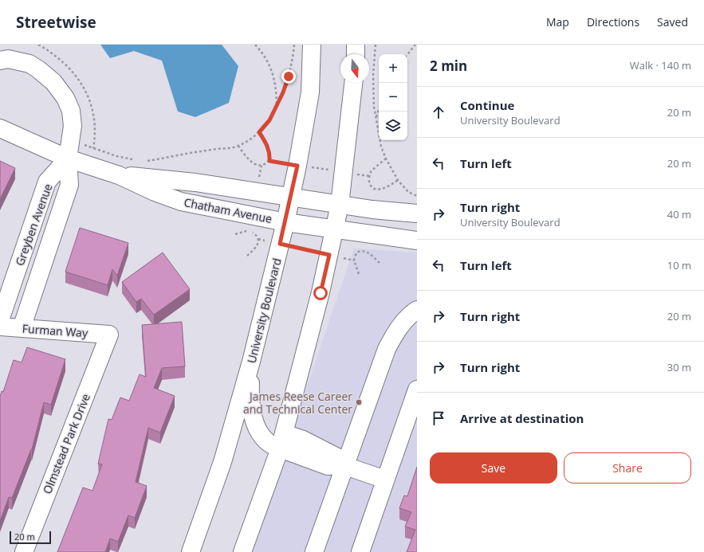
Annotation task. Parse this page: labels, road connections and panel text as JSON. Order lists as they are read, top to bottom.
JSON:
{
  "streets": {
    "street": [
      "Chatham Avenue",
      "Greyben Avenue",
      "University Boulevard",
      "Furman Way",
      "Olmstead Park Drive"
    ]
  },
  "crossings": [
    ["Chatham Avenue", "Greyben Avenue"],
    ["Chatham Avenue", "University Boulevard"],
    ["Greyben Avenue", "Furman Way"],
    ["Furman Way", "Olmstead Park Drive"]
  ],
  "places": ["James Reese Career and Technical Center"],
  "scale_bar": "20 m",
  "north": "bottom",
  "page": {
    "header": "Streetwise",
    "nav": ["Map", "Directions", "Saved"],
    "heading": ["2 min", "Walk · 140 m"],
    "map_buttons": ["+", "−"],
    "list": [
      ["Continue", "University Boulevard", "20 m"],
      ["Turn left", "20 m"],
      ["Turn right", "University Boulevard", "40 m"],
      ["Turn left", "10 m"],
      ["Turn right", "20 m"],
      ["Turn right", "30 m"],
      "Arrive at destination"
    ],
    "buttons": ["Save", "Share"],
    "scale": "20 m"
  }
}
